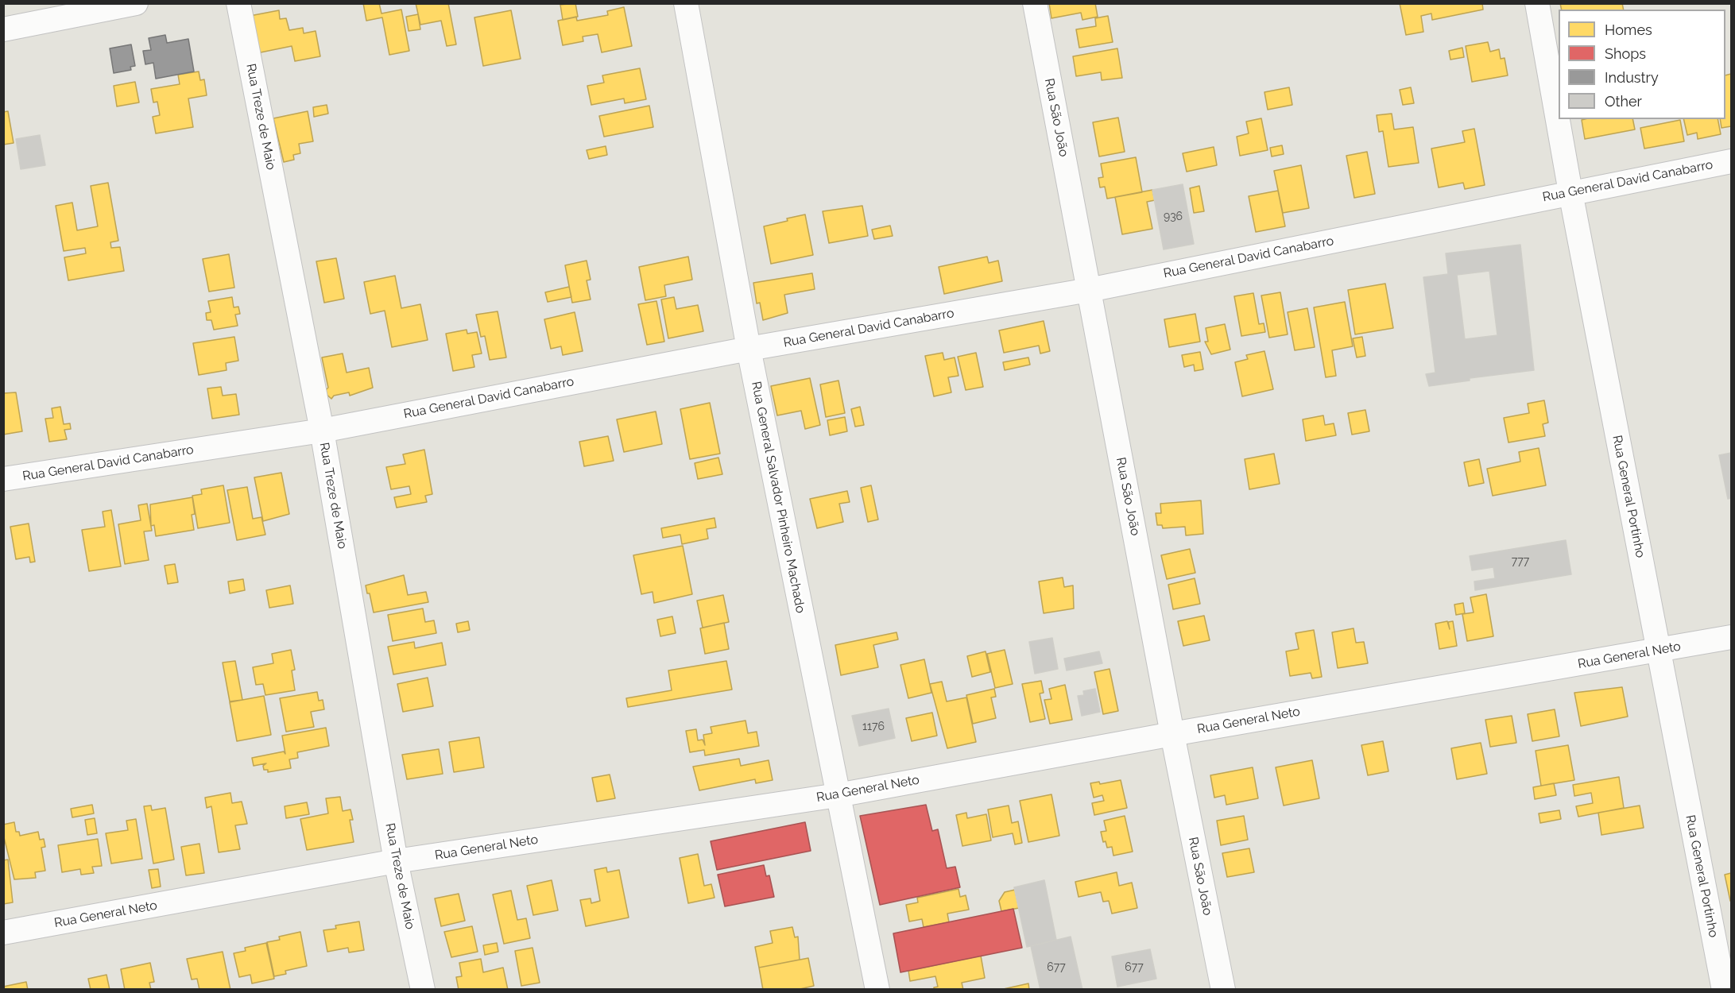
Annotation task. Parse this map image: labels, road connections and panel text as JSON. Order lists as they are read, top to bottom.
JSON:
{
  "streets": {
    "street": [
      "Rua Treze de Maio",
      "Rua São João",
      "Rua General David Canabarro",
      "Rua General Portinho",
      "Rua General Salvador Pinheiro Machado",
      "Rua General Neto"
    ]
  },
  "crossings": [
    ["Rua Treze de Maio", "Rua General David Canabarro"],
    ["Rua Treze de Maio", "Rua General Neto"],
    ["Rua São João", "Rua General David Canabarro"],
    ["Rua São João", "Rua General Neto"],
    ["Rua General David Canabarro", "Rua General Portinho"],
    ["Rua General David Canabarro", "Rua General Salvador Pinheiro Machado"],
    ["Rua General Portinho", "Rua General Neto"],
    ["Rua General Salvador Pinheiro Machado", "Rua General Neto"]
  ],
  "house_numbers": [
    "936",
    "777",
    "1176",
    "677",
    "677"
  ],
  "legend": [
    "Homes",
    "Shops",
    "Industry",
    "Other"
  ]
}
